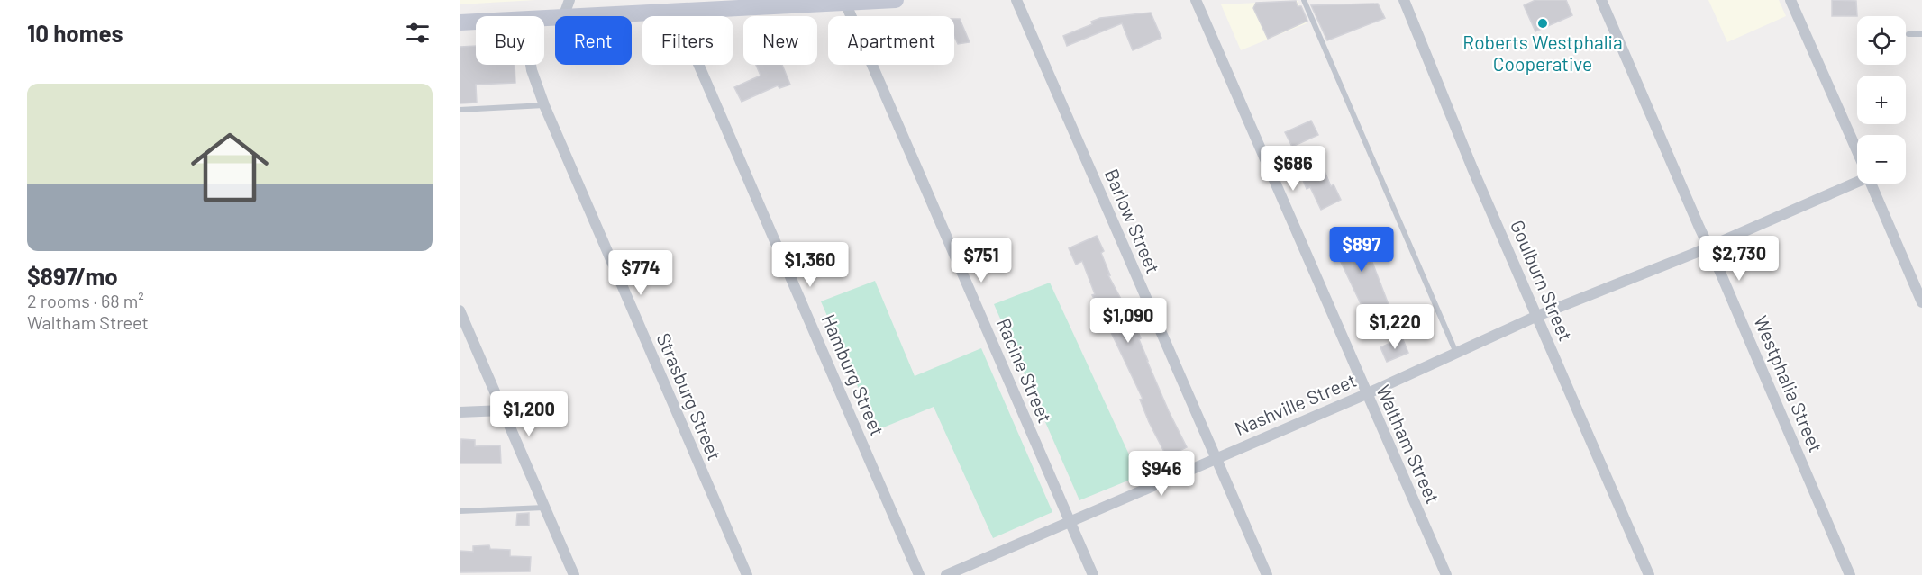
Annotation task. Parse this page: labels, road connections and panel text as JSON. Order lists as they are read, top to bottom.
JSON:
{
  "streets": {
    "street": [
      "Barlow Street",
      "Goulburn Street",
      "Racine Street",
      "Hamburg Street",
      "Westphalia Street",
      "Strasburg Street",
      "Nashville Street",
      "Waltham Street"
    ]
  },
  "crossings": [
    ["Barlow Street", "Nashville Street"],
    ["Goulburn Street", "Nashville Street"],
    ["Racine Street", "Nashville Street"],
    ["Westphalia Street", "Nashville Street"],
    ["Nashville Street", "Waltham Street"]
  ],
  "places": ["Roberts Westphalia Cooperative"],
  "page": {
    "heading": "10 homes",
    "map_buttons": ["+", "−"],
    "chip": [
      "Buy",
      "Rent",
      "Filters",
      "New",
      "Apartment"
    ],
    "list": [
      {
        "name": "$897/mo",
        "note": "2 rooms · 68 m² · Waltham Street"
      }
    ],
    "price": [
      "$686",
      "$897",
      "$2,730",
      "$751",
      "$1,360",
      "$774",
      "$1,090",
      "$1,220",
      "$1,200",
      "$946"
    ]
  }
}
